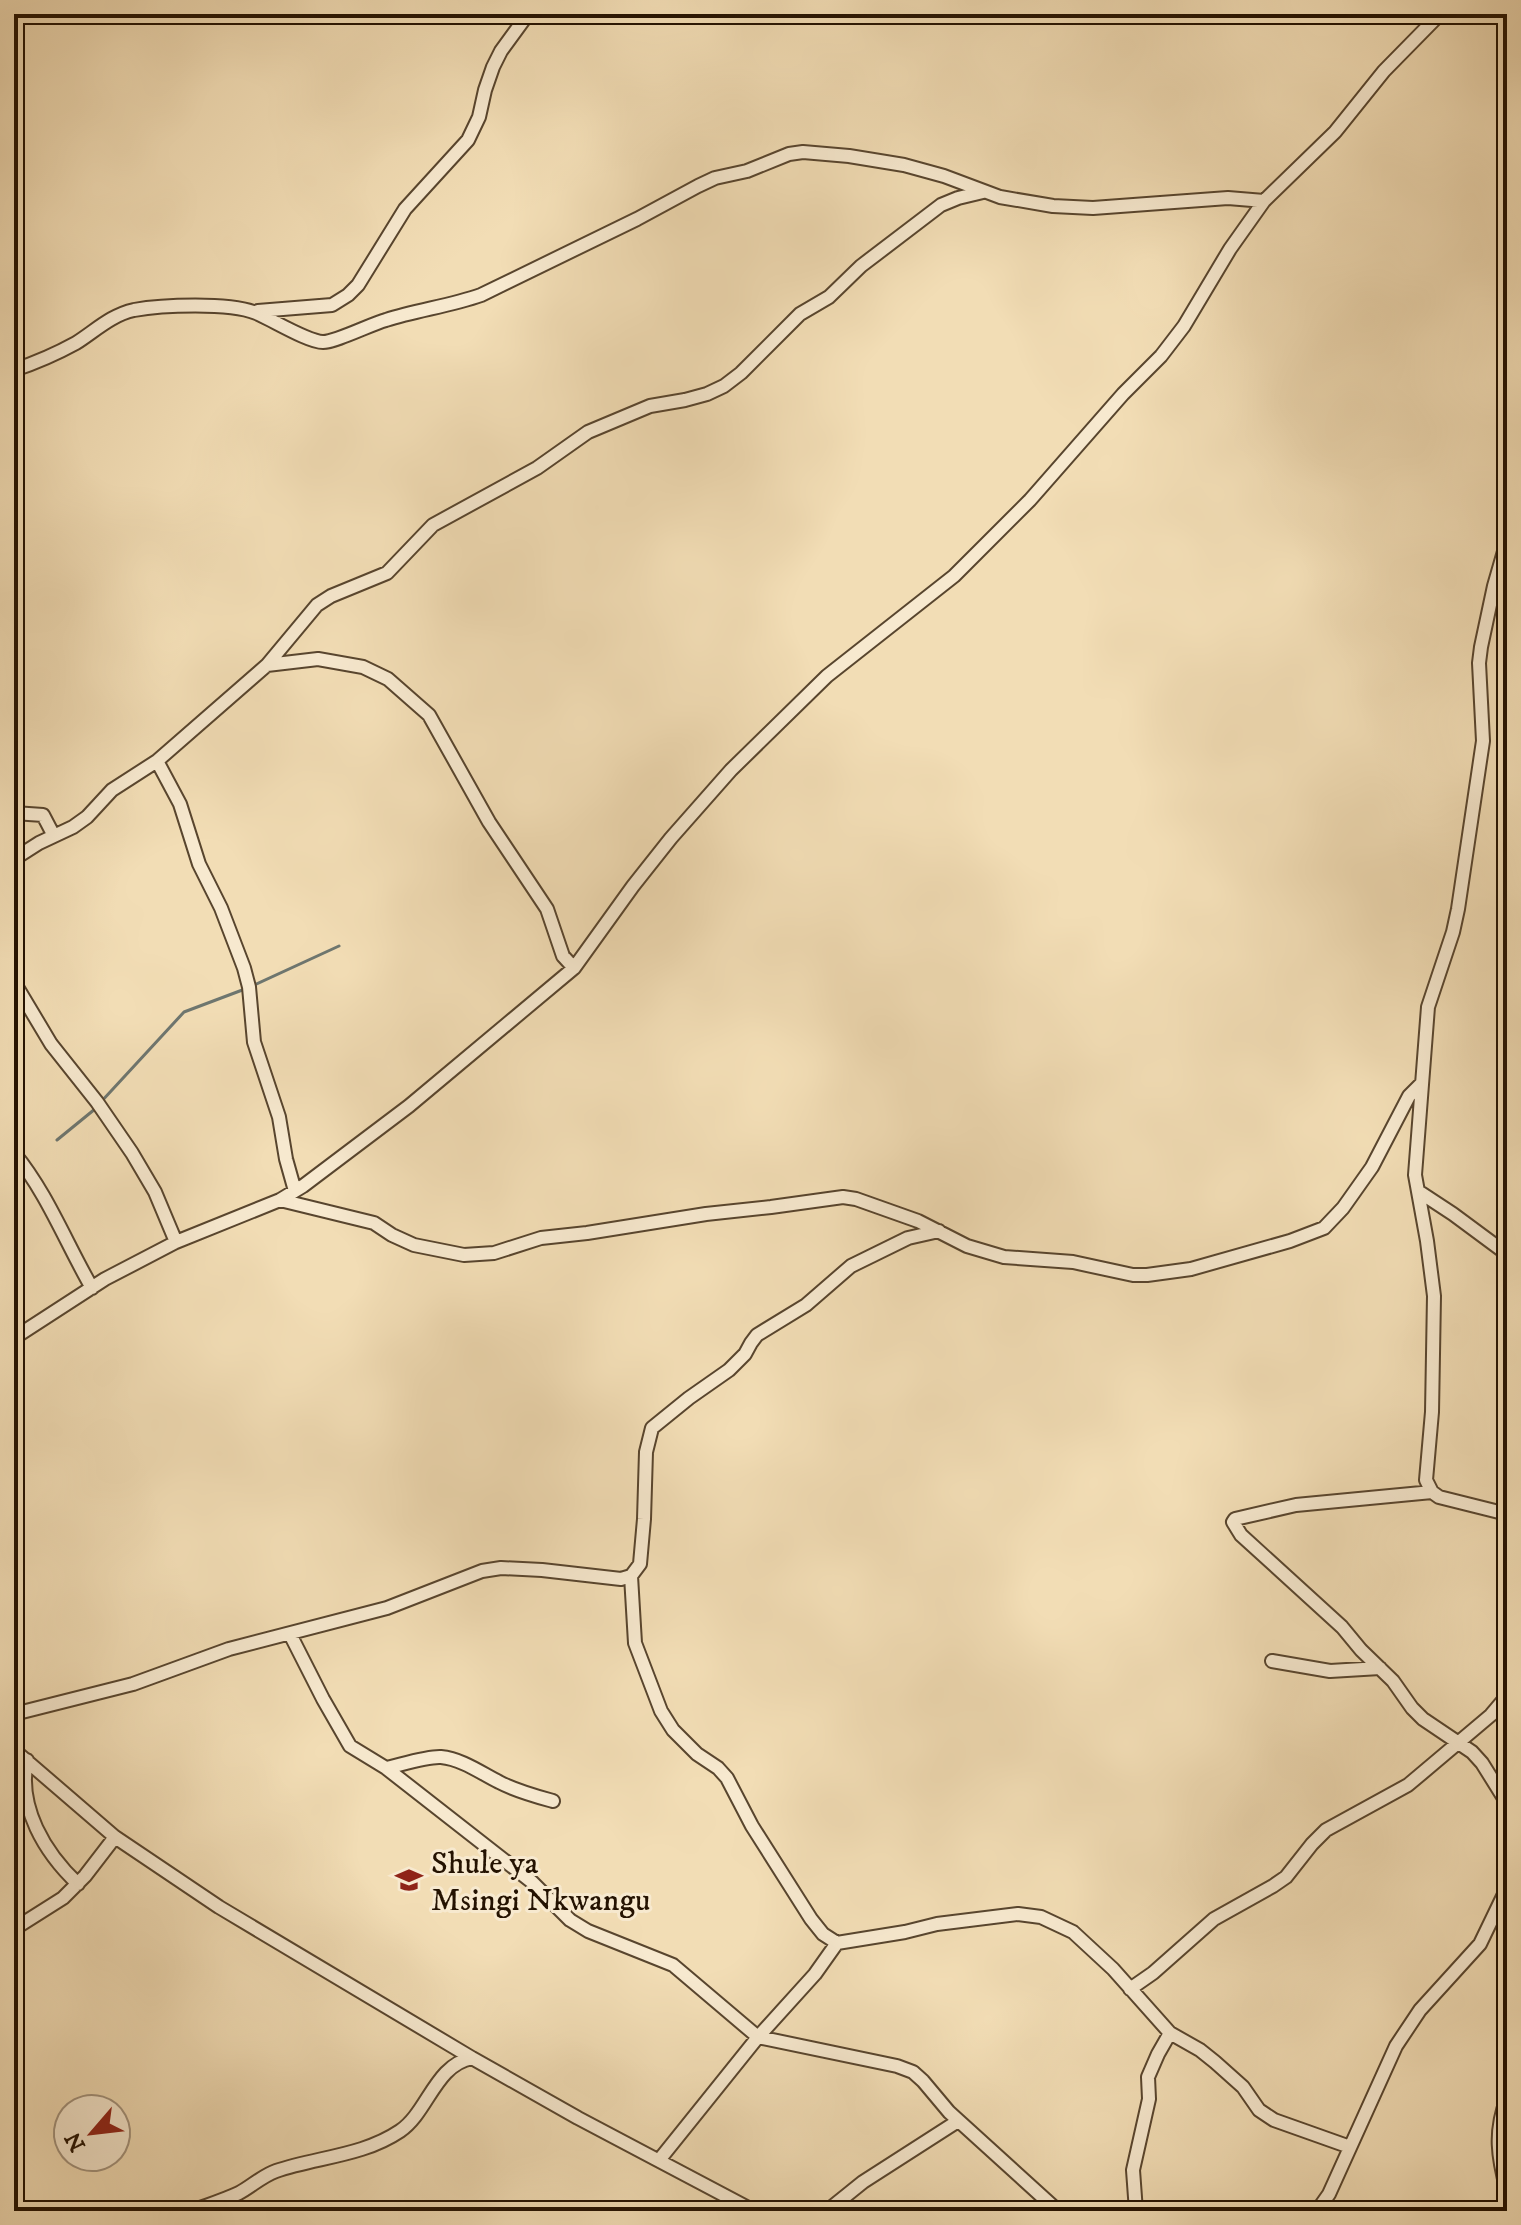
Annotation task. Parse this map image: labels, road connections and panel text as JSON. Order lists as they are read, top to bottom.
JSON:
{
  "places": {
    "school or university": ["Shule ya Msingi Nkwangu"]
  },
  "north": "bottom left"
}
